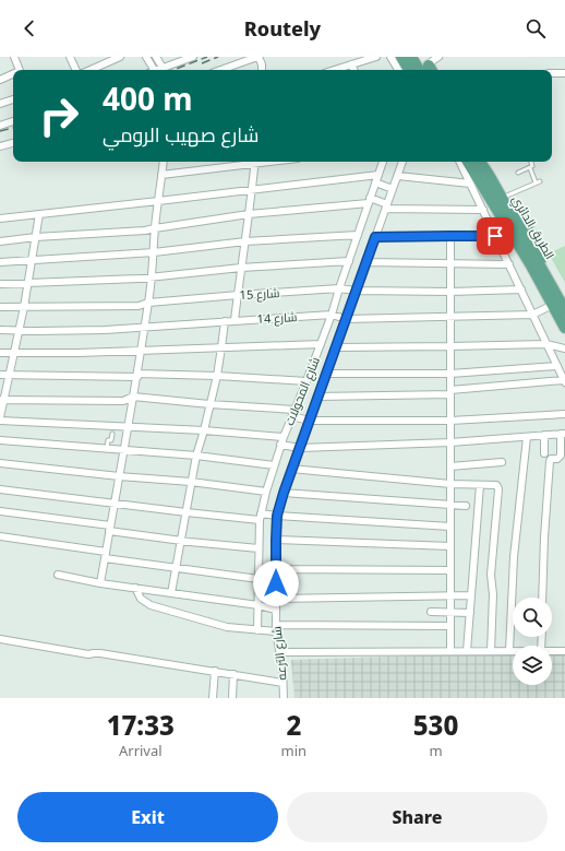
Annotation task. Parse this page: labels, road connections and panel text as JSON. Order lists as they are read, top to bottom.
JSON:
{
  "streets": {
    "main road": ["الطريق الدائري"],
    "street": [
      "شارع 15",
      "شارع 14",
      "شارع المحولات",
      "شارع الترعه"
    ]
  },
  "crossings": [
    ["الطريق الدائري", "شارع 14"],
    ["شارع 15", "شارع المحولات"],
    ["شارع 15", "شارع الترعه"],
    ["شارع 14", "شارع المحولات"],
    ["شارع 14", "شارع الترعه"]
  ],
  "page": {
    "header": "Routely",
    "turn": ["400 m", "شارع صهيب الرومي"],
    "eta": [
      "17:33",
      "Arrival",
      "2",
      "min",
      "530",
      "m"
    ],
    "buttons": ["Exit", "Share"]
  }
}
